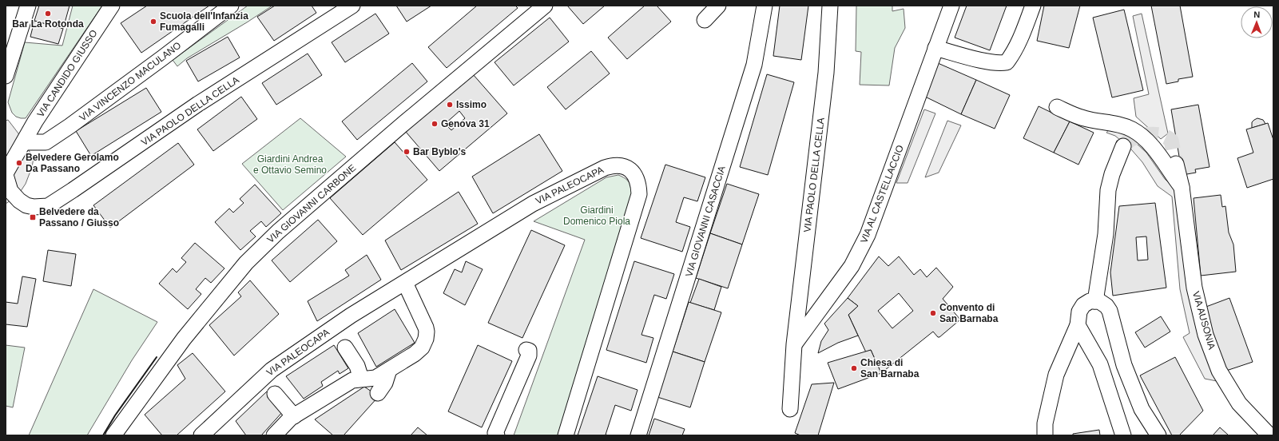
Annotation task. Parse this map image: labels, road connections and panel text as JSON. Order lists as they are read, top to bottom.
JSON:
{
  "streets": {
    "street": [
      "VIA CANDIDO GIUSSO",
      "VIA VINCENZO MACULANO",
      "VIA PAOLO DELLA CELLA",
      "VIA PALEOCAPA",
      "VIA AL CASTELLACCIO",
      "VIA GIOVANNI CARBONE",
      "VIA GIOVANNI CASACCIA",
      "VIA AUSONIA"
    ]
  },
  "crossings": [
    ["VIA CANDIDO GIUSSO", "VIA VINCENZO MACULANO"],
    ["VIA PAOLO DELLA CELLA", "VIA AL CASTELLACCIO"]
  ],
  "parks": ["Giardini Andrea e Ottavio Semino", "Giardini Domenico Piola"],
  "places": {
    "other": [
      "Bar La Rotonda",
      "Scuola dell'Infanzia Fumagalli",
      "Issimo",
      "Genova 31",
      "Bar Byblo's",
      "Belvedere Gerolamo Da Passano",
      "Convento di San Barnaba",
      "Chiesa di San Barnaba"
    ],
    "transit": ["Belvedere da Passano / Giusso"]
  },
  "north": "top"
}
